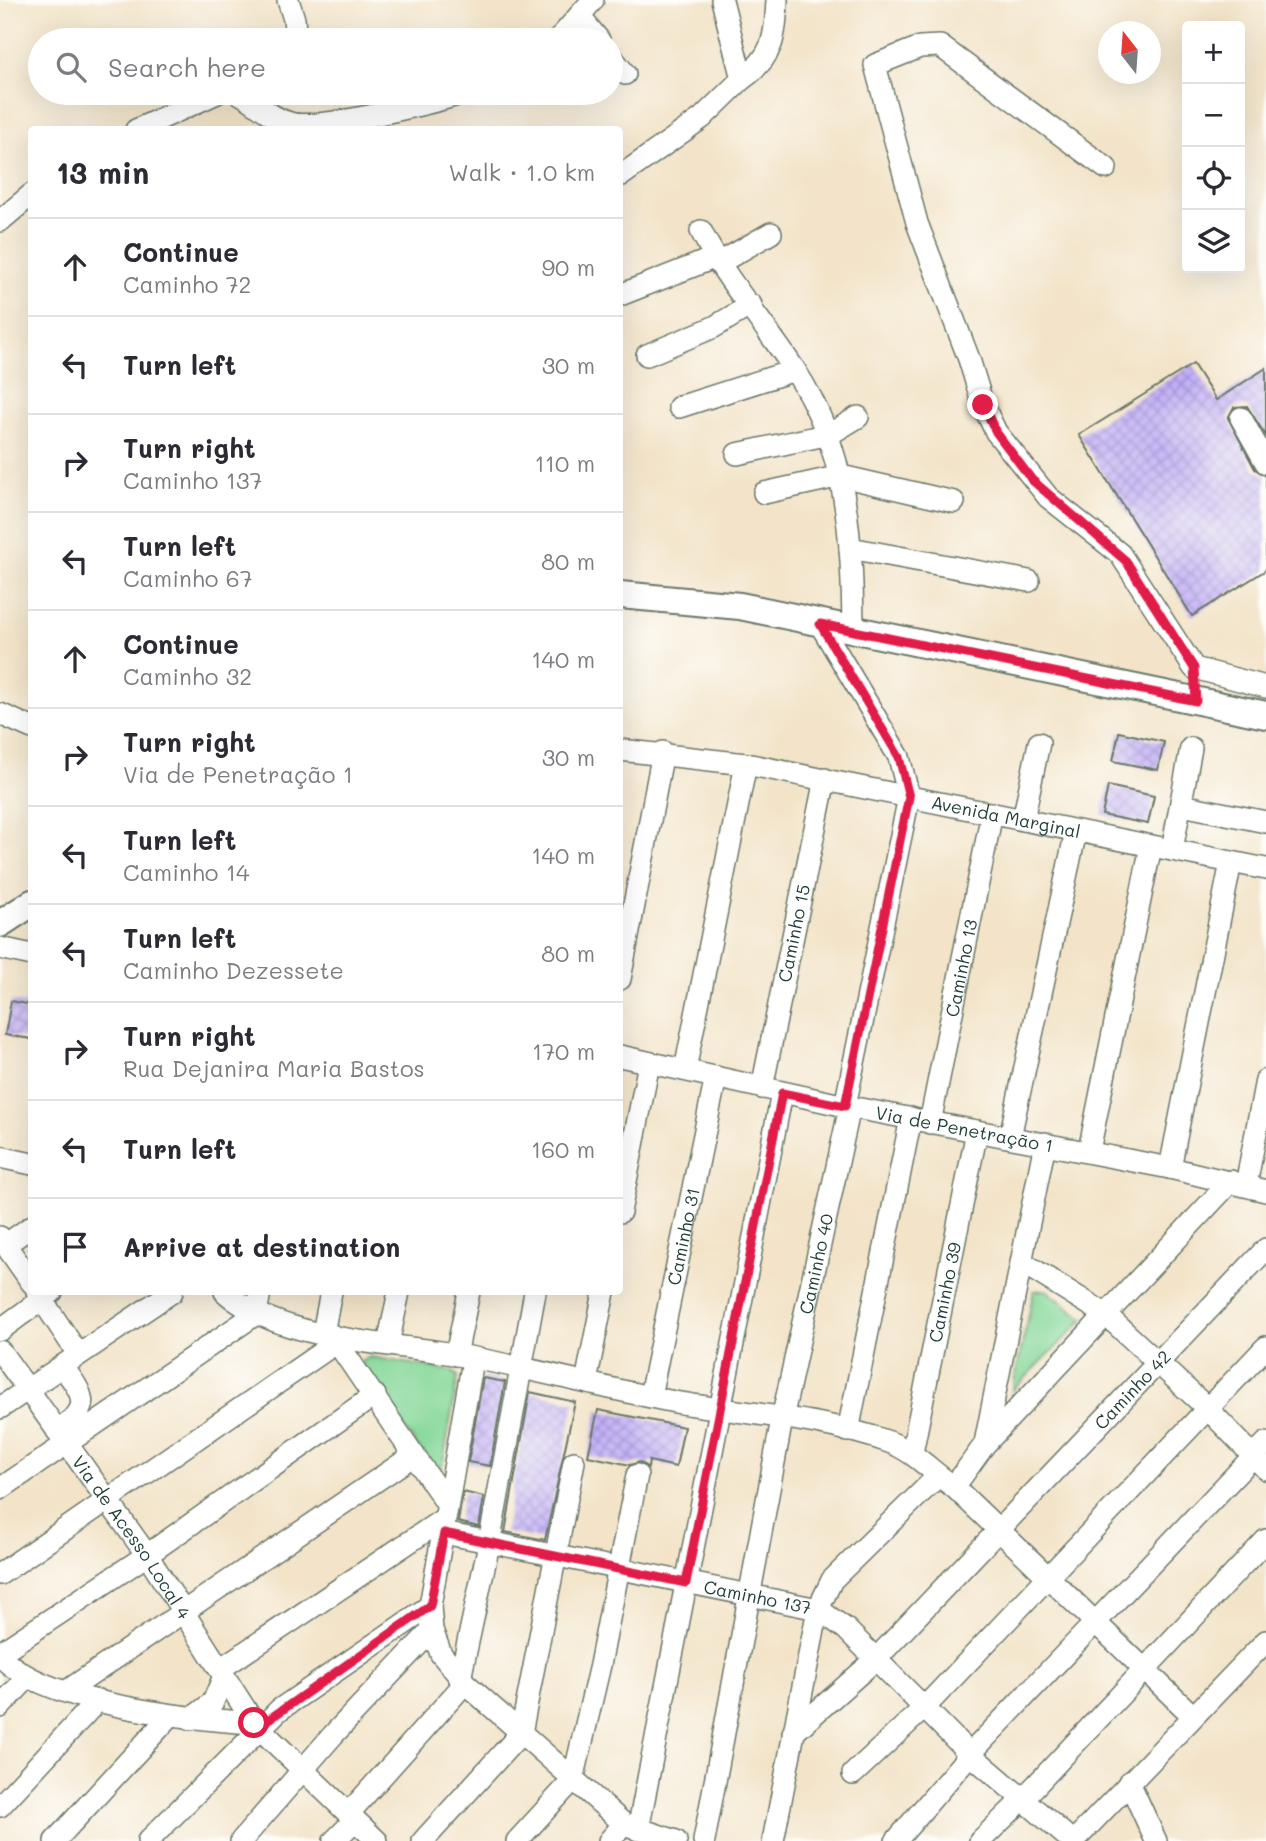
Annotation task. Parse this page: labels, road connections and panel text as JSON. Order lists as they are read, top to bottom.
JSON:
{
  "streets": {
    "street": [
      "Avenida Marginal",
      "Caminho 15",
      "Caminho 13",
      "Via de Penetração 1",
      "Caminho 31",
      "Caminho 40",
      "Caminho 39",
      "Caminho 42",
      "Via de Acesso Local 4",
      "Caminho 137"
    ]
  },
  "crossings": [
    ["Avenida Marginal", "Caminho 15"],
    ["Avenida Marginal", "Caminho 13"],
    ["Avenida Marginal", "Caminho 40"],
    ["Caminho 15", "Via de Penetração 1"],
    ["Caminho 15", "Caminho 137"],
    ["Caminho 13", "Via de Penetração 1"],
    ["Via de Penetração 1", "Caminho 31"],
    ["Via de Penetração 1", "Caminho 40"],
    ["Via de Penetração 1", "Caminho 39"],
    ["Caminho 40", "Caminho 137"],
    ["Caminho 42", "Caminho 137"]
  ],
  "north": "top",
  "page": {
    "map_buttons": ["+", "−"],
    "search": "Search here",
    "heading": ["13 min", "Walk · 1.0 km"],
    "list": [
      ["Continue", "Caminho 72", "90 m"],
      ["Turn left", "30 m"],
      ["Turn right", "Caminho 137", "110 m"],
      ["Turn left", "Caminho 67", "80 m"],
      ["Continue", "Caminho 32", "140 m"],
      ["Turn right", "Via de Penetração 1", "30 m"],
      ["Turn left", "Caminho 14", "140 m"],
      ["Turn left", "Caminho Dezessete", "80 m"],
      ["Turn right", "Rua Dejanira Maria Bastos", "170 m"],
      ["Turn left", "160 m"],
      "Arrive at destination"
    ]
  }
}
